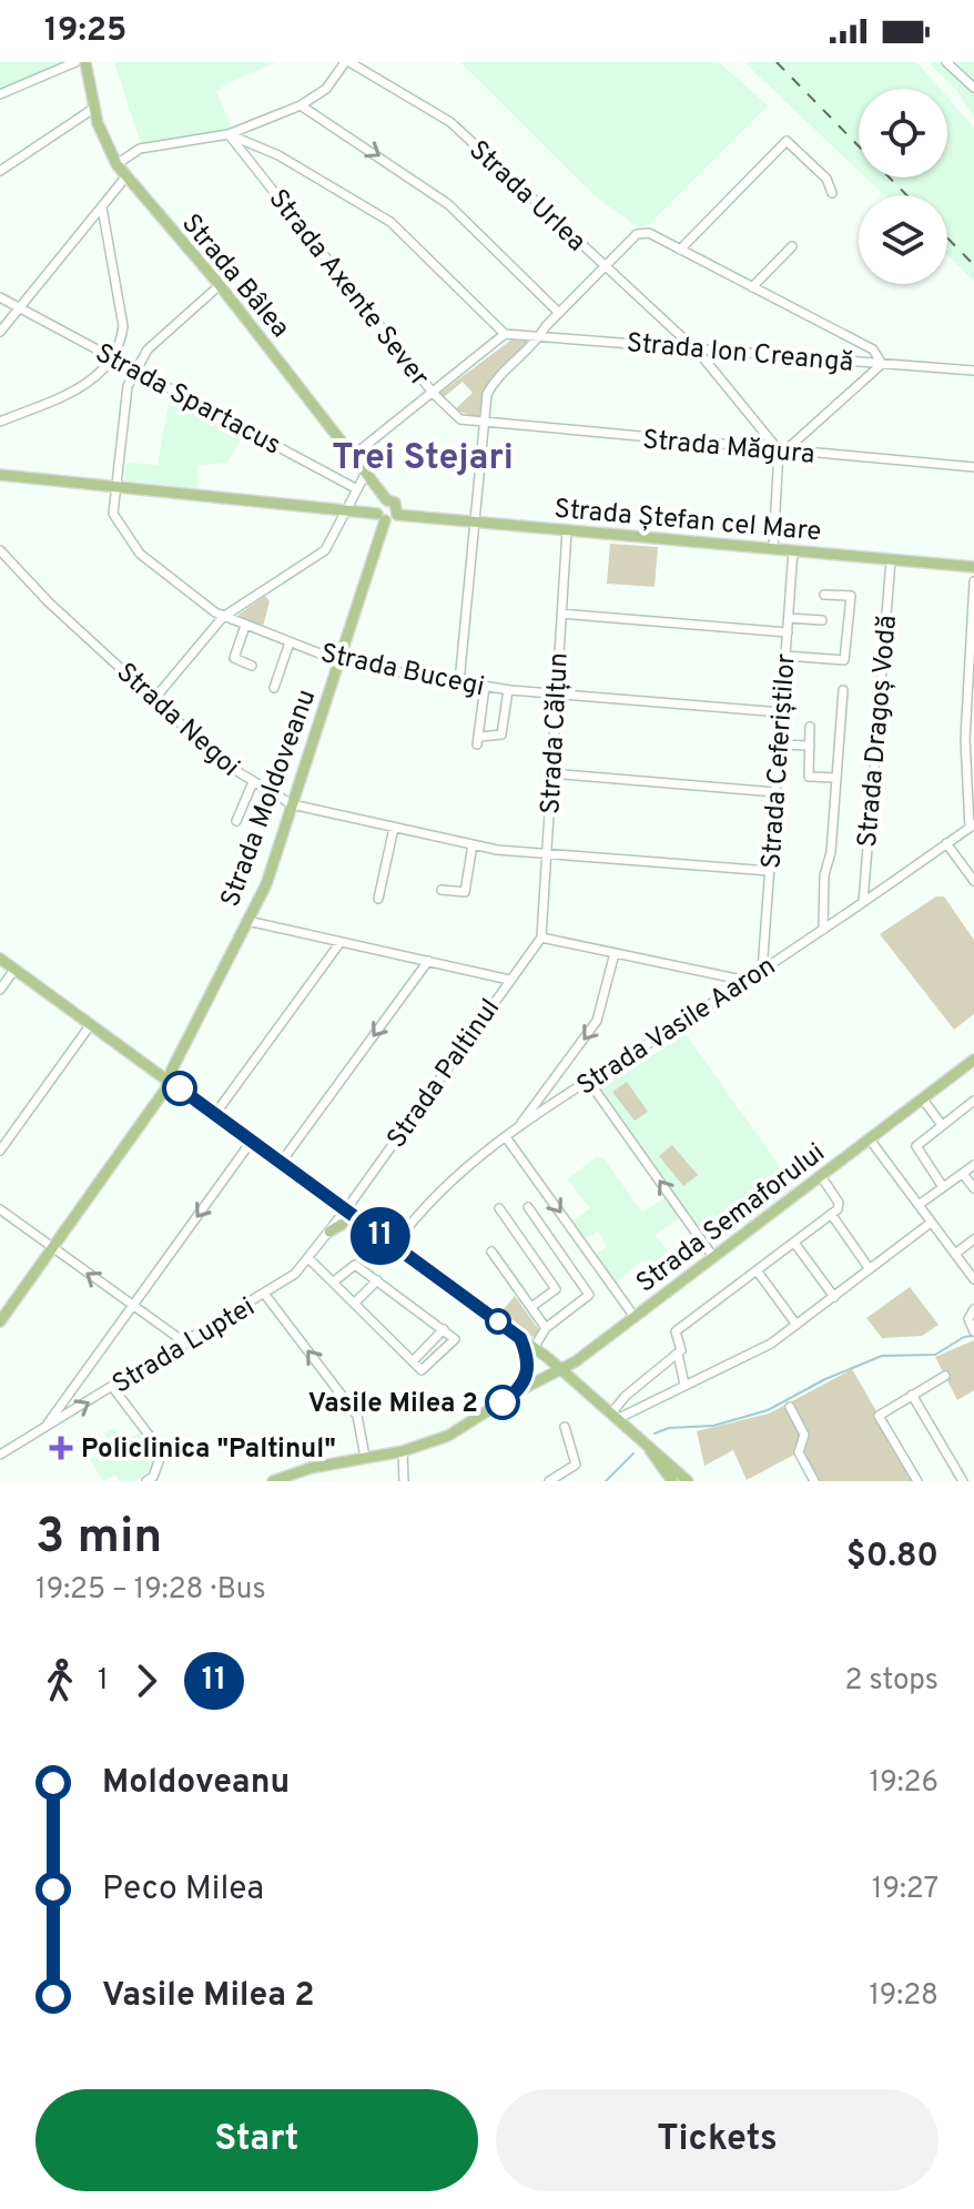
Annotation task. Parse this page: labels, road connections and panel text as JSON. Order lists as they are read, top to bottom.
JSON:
{
  "streets": {
    "main road": [
      "Strada Bâlea",
      "Strada Ștefan cel Mare",
      "Strada Moldoveanu",
      "Strada Semaforului"
    ],
    "street": [
      "Strada Urlea",
      "Strada Axente Sever",
      "Strada Ion Creangă",
      "Strada Spartacus",
      "Strada Măgura",
      "Strada Bucegi",
      "Strada Negoi",
      "Strada Dragoș Vodă",
      "Strada Călțun",
      "Strada Ceferiștilor",
      "Strada Vasile Aaron",
      "Strada Paltinul",
      "Strada Luptei"
    ]
  },
  "crossings": [
    ["Strada Urlea", "Strada Ion Creangă"],
    ["Strada Urlea", "Strada Măgura"],
    ["Strada Bâlea", "Strada Ștefan cel Mare"],
    ["Strada Bâlea", "Strada Moldoveanu"],
    ["Strada Axente Sever", "Strada Măgura"],
    ["Strada Spartacus", "Strada Bucegi"],
    ["Strada Ștefan cel Mare", "Strada Dragoș Vodă"],
    ["Strada Ștefan cel Mare", "Strada Călțun"],
    ["Strada Ștefan cel Mare", "Strada Ceferiștilor"],
    ["Strada Bucegi", "Strada Călțun"],
    ["Strada Bucegi", "Strada Ceferiștilor"],
    ["Strada Bucegi", "Strada Moldoveanu"],
    ["Strada Negoi", "Strada Călțun"],
    ["Strada Negoi", "Strada Ceferiștilor"],
    ["Strada Negoi", "Strada Moldoveanu"],
    ["Strada Dragoș Vodă", "Strada Vasile Aaron"],
    ["Strada Călțun", "Strada Paltinul"],
    ["Strada Ceferiștilor", "Strada Vasile Aaron"],
    ["Strada Paltinul", "Strada Luptei"]
  ],
  "districts": ["Trei Stejari"],
  "places": {
    "other": ["Vasile Milea 2"],
    "health": ["Policlinica \"Paltinul\""]
  },
  "lines": ["bus line 11"],
  "page": {
    "status": "19:25",
    "on_map": "11",
    "heading": ["3 min", "19:25 – 19:28 · Bus", "$0.80"],
    "legs": ["1", "11", "2 stops"],
    "list": [
      {
        "name": "Moldoveanu",
        "value": "19:26"
      },
      {
        "name": "Peco Milea",
        "value": "19:27"
      },
      {
        "name": "Vasile Milea 2",
        "value": "19:28"
      }
    ],
    "buttons": ["Start", "Tickets"]
  }
}
